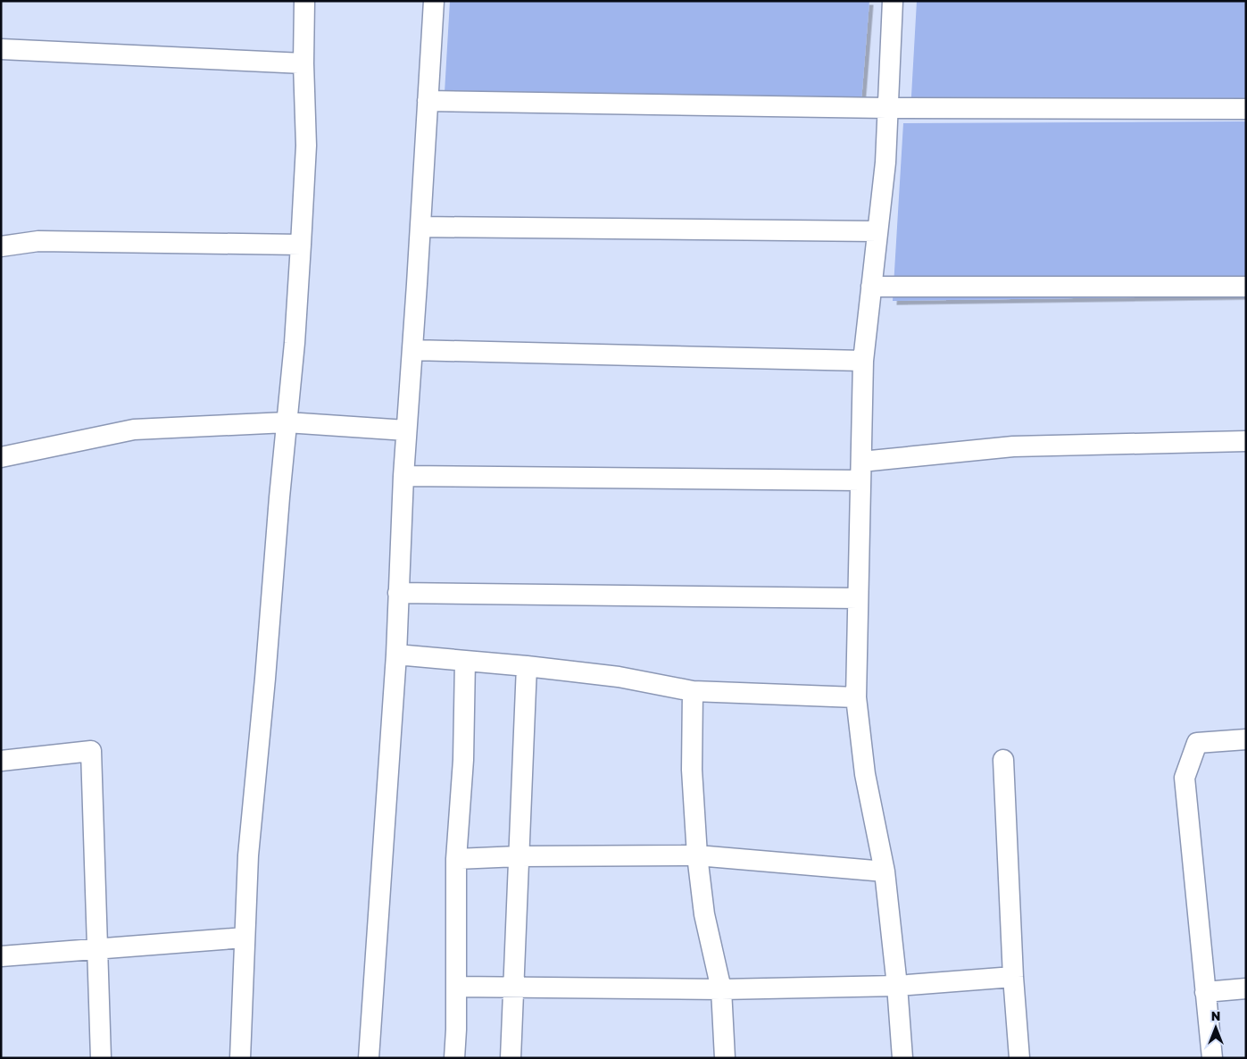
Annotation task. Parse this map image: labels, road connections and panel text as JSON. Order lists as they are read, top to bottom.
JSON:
{
  "north": "top"
}
